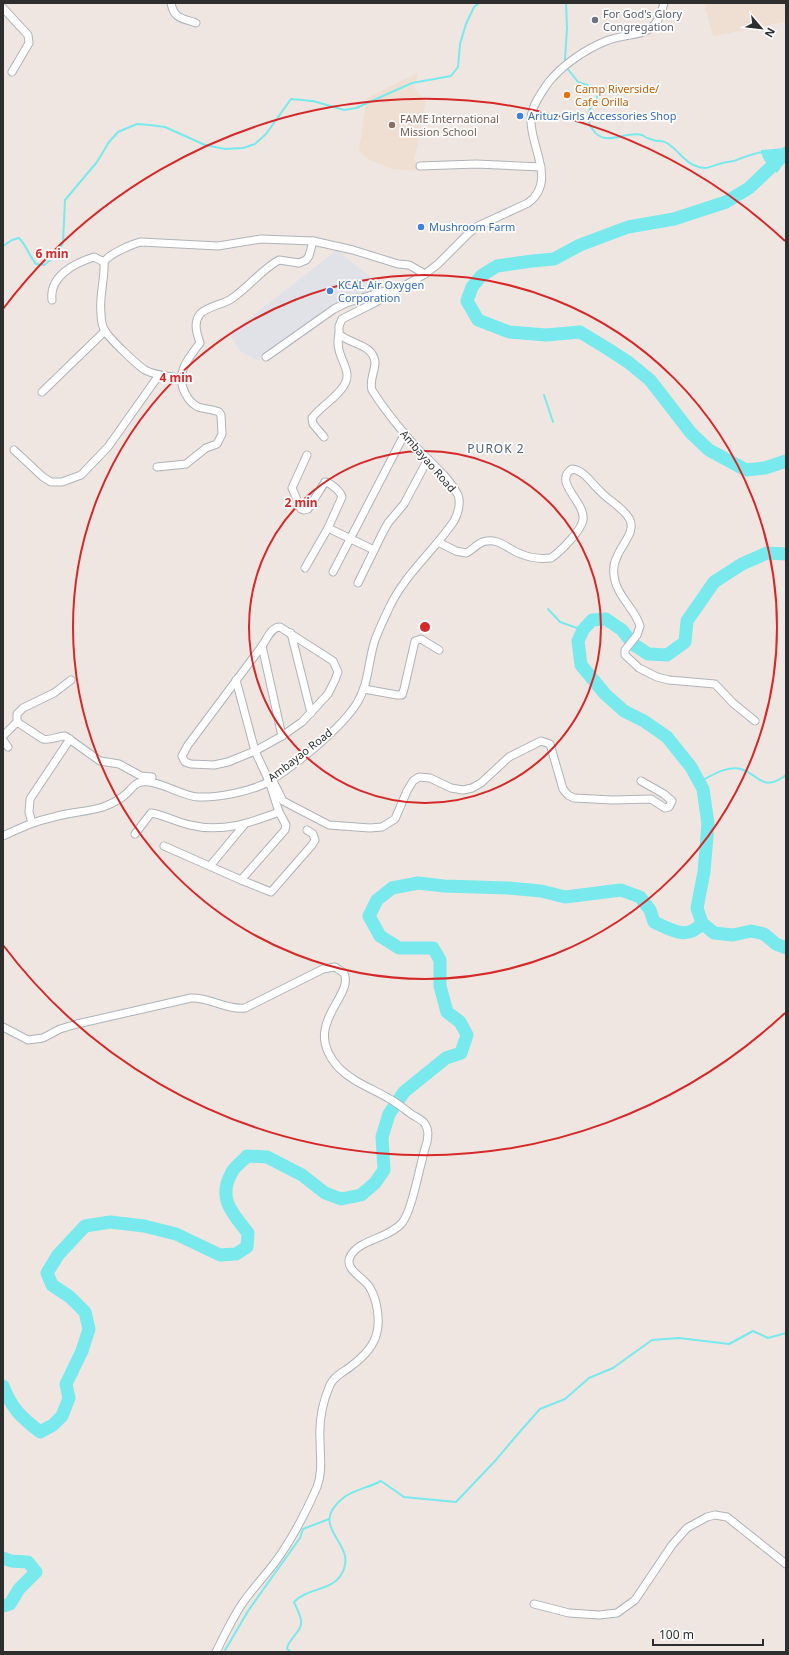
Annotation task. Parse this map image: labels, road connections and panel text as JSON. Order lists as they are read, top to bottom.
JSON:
{
  "streets": {
    "street": ["Ambayao Road"]
  },
  "districts": ["PUROK 2"],
  "places": [
    "For God's Glory Congregation",
    "Camp Riverside/ Cafe Orilla",
    "Arituz Girls Accessories Shop",
    "FAME International Mission School",
    "Mushroom Farm",
    "KCAL Air Oxygen Corporation"
  ],
  "scale_bar": "100 m",
  "north": "bottom right",
  "rings": ["6 min", "4 min", "2 min"]
}
